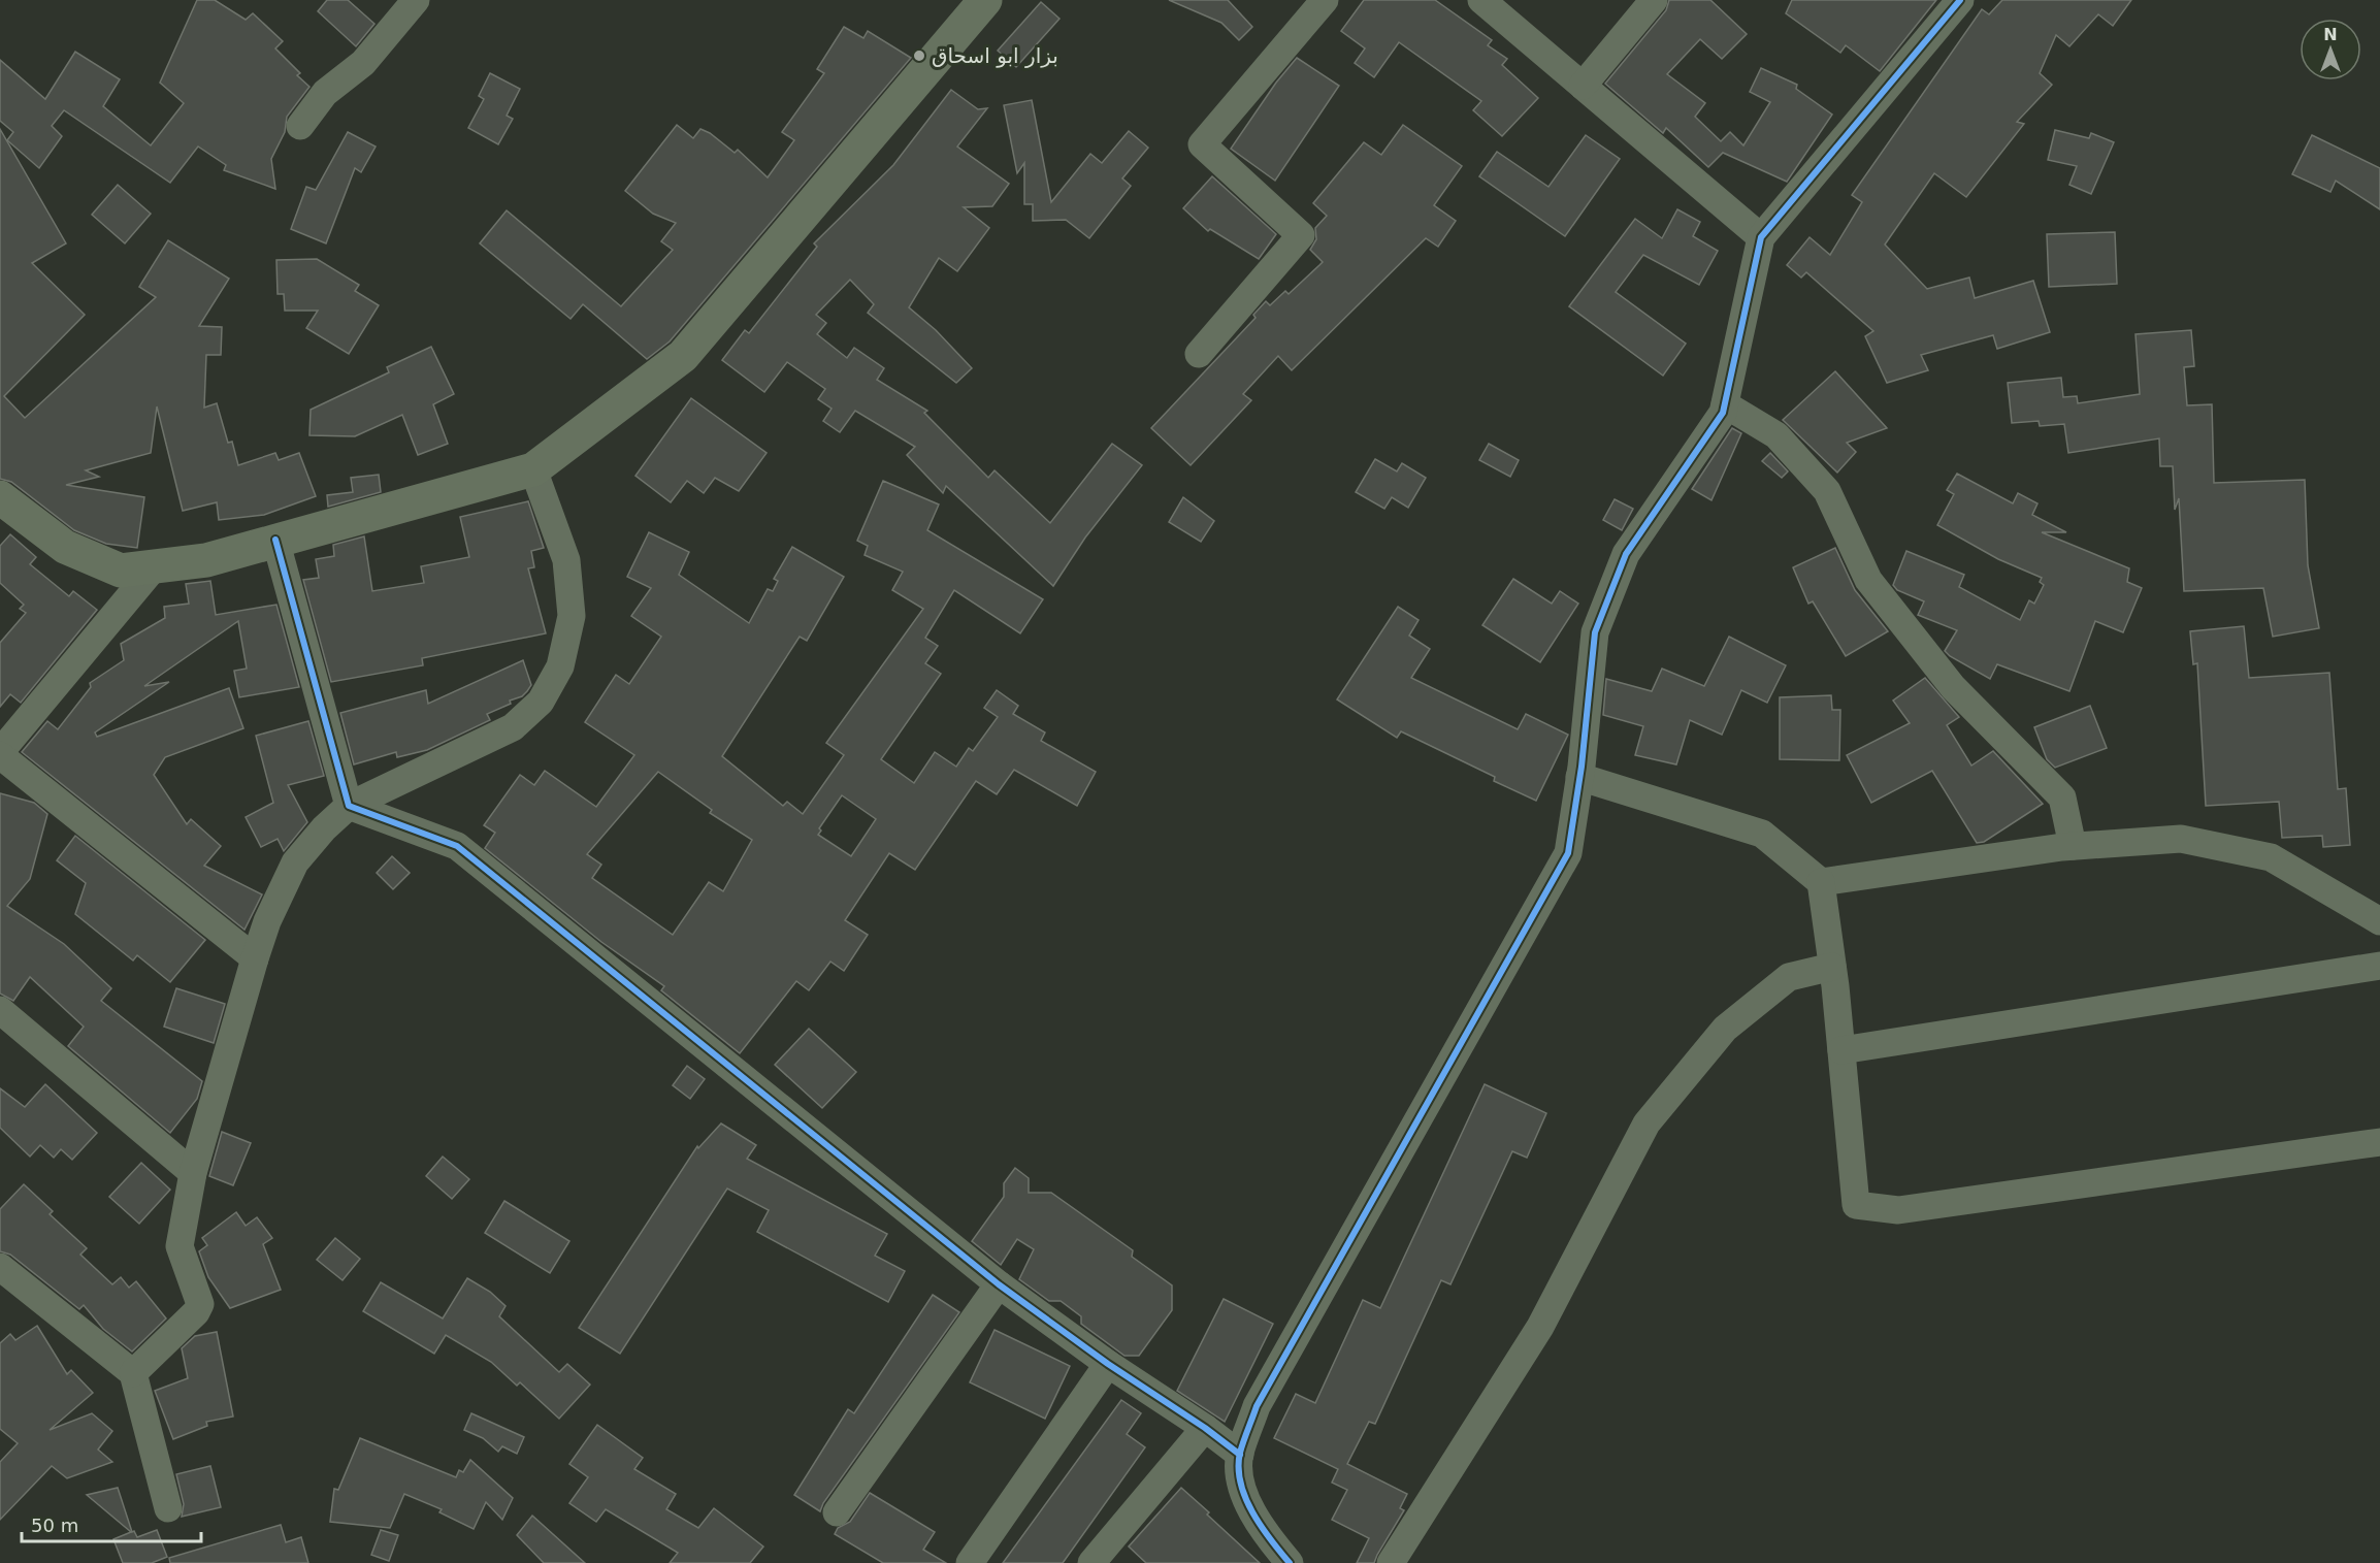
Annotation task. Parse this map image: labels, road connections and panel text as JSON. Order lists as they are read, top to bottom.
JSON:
{
  "places": ["بزار ابو اسحاق"],
  "scale_bar": "50 m",
  "north": "top"
}
